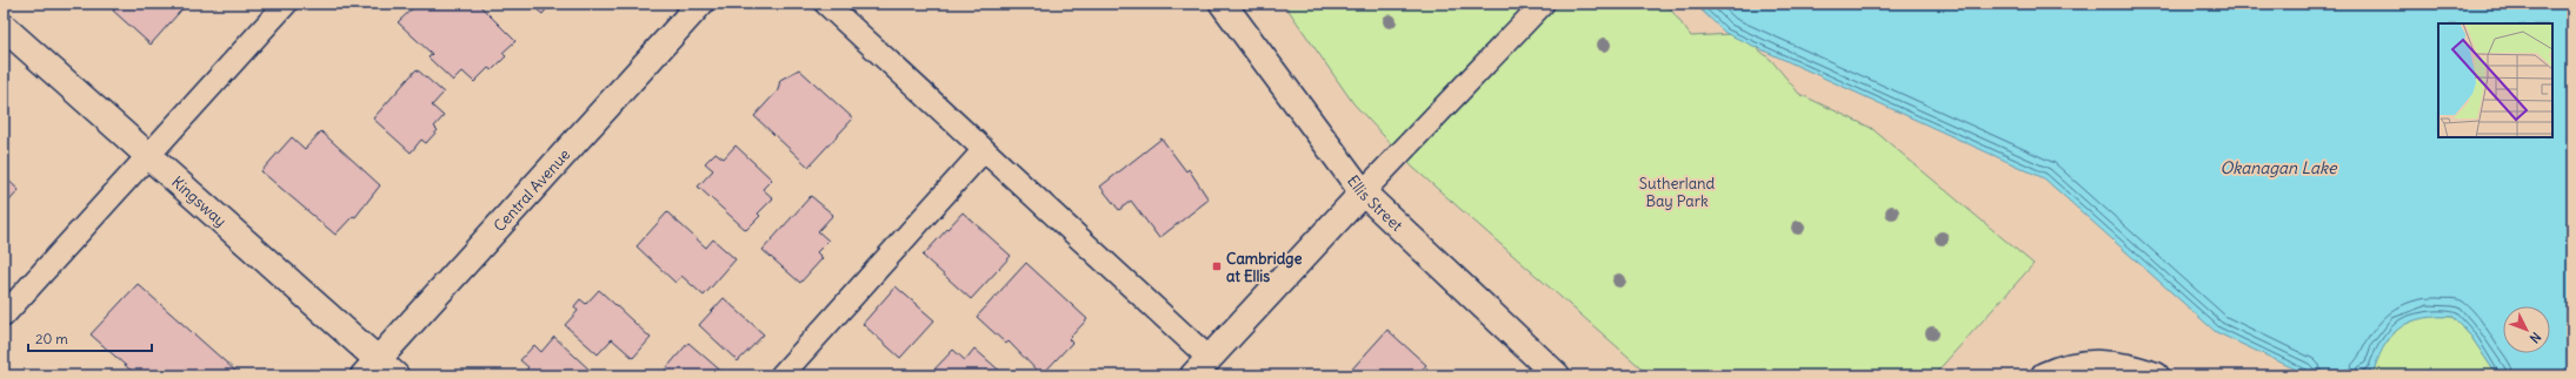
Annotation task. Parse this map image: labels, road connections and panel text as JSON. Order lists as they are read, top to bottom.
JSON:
{
  "streets": {
    "street": ["Central Avenue", "Kingsway", "Ellis Street"]
  },
  "crossings": [
    ["Central Avenue", "Kingsway"]
  ],
  "water": ["Okanagan Lake"],
  "parks": ["Sutherland Bay Park"],
  "places": {
    "transit": ["Cambridge at Ellis"]
  },
  "scale_bar": "20 m",
  "north": "bottom right"
}
